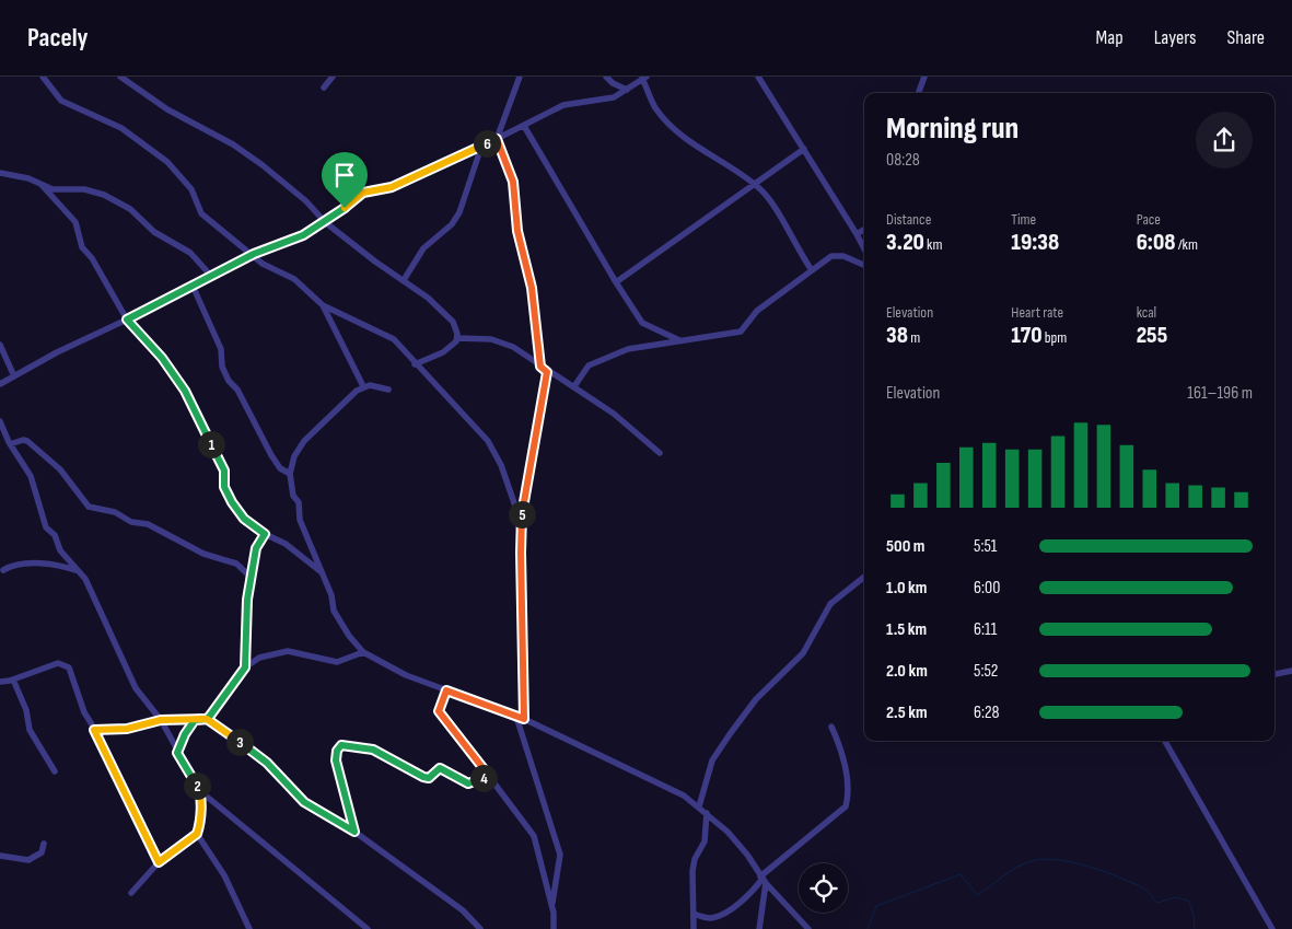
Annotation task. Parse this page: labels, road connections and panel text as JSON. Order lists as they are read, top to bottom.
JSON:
{
  "page": {
    "header": "Pacely",
    "nav": ["Map", "Layers", "Share"],
    "heading": ["Morning run", "08:28"],
    "pins": [
      "6",
      "1",
      "5",
      "3",
      "4",
      "2"
    ],
    "stats": [
      ["Distance", "3.20 km"],
      ["Time", "19:38"],
      ["Pace", "6:08 /km"],
      ["Elevation", "38 m"],
      ["Heart rate", "170 bpm"],
      ["kcal", "255"]
    ],
    "chart": ["Elevation", "161–196 m"],
    "list": [
      {
        "name": "500 m",
        "note": "5:51"
      },
      {
        "name": "1.0 km",
        "note": "6:00"
      },
      {
        "name": "1.5 km",
        "note": "6:11"
      },
      {
        "name": "2.0 km",
        "note": "5:52"
      },
      {
        "name": "2.5 km",
        "note": "6:28"
      }
    ]
  }
}
